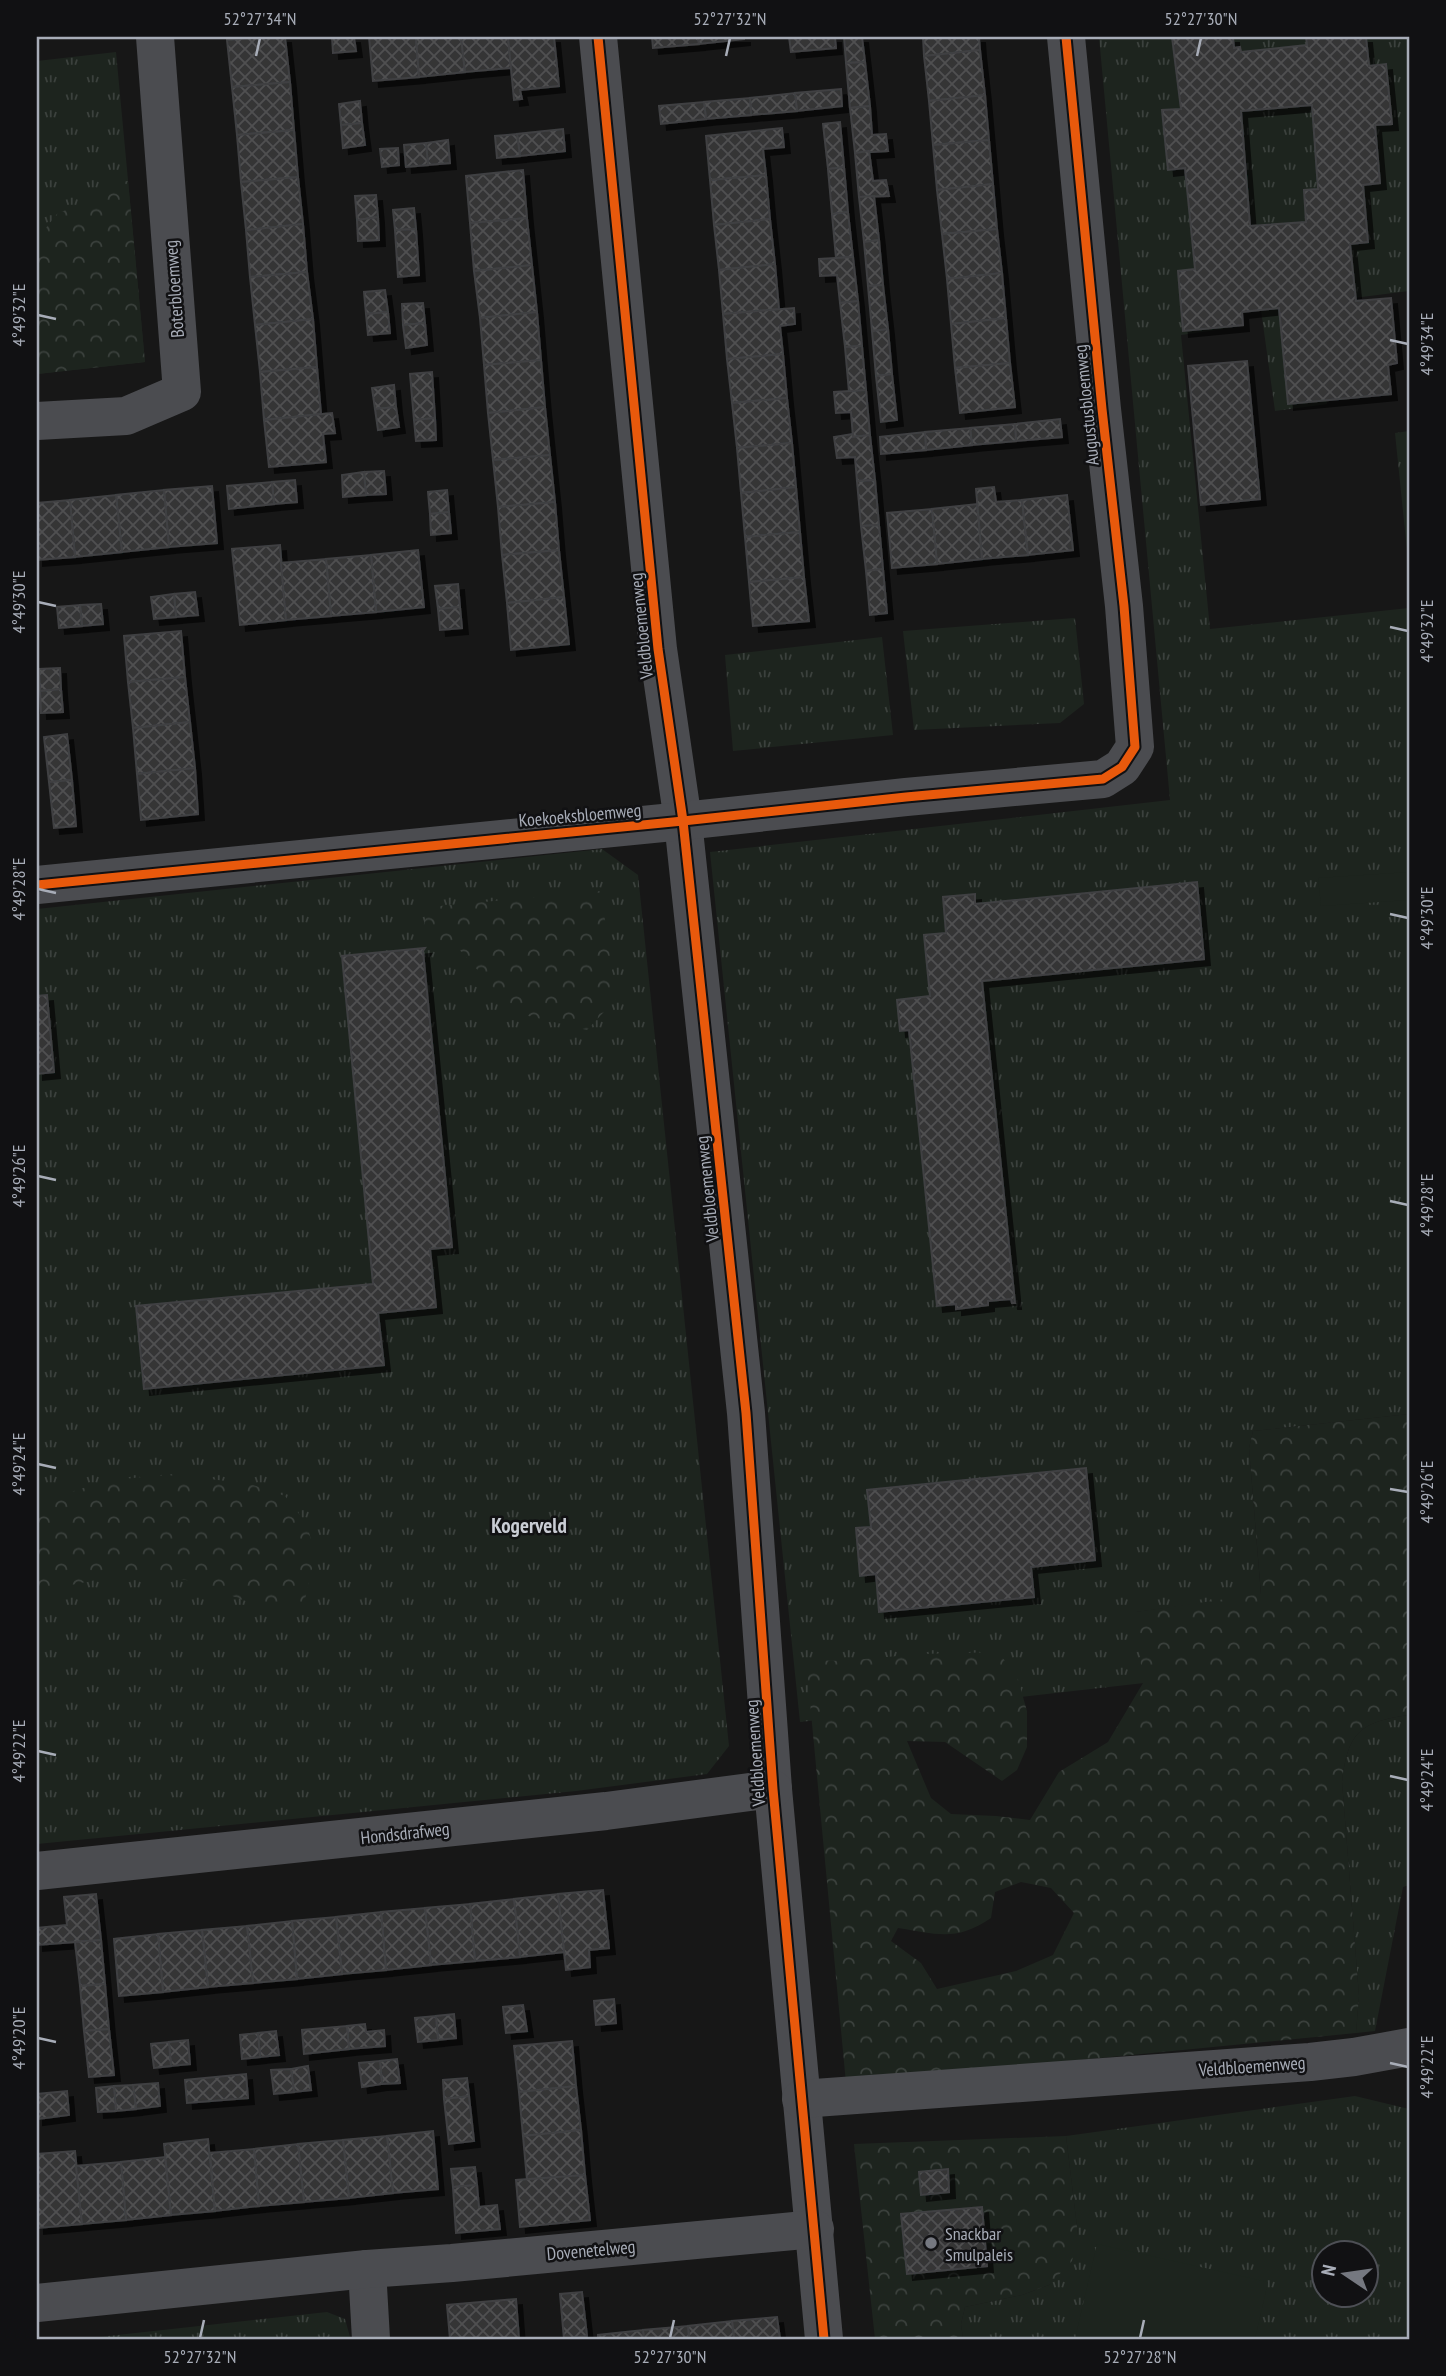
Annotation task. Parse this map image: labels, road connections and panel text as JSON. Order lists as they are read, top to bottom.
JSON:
{
  "streets": {
    "street": [
      "Boterbloemweg",
      "Augustusbloemweg",
      "Veldbloemenweg",
      "Koekoeksbloemweg",
      "Hondsdrafweg",
      "Dovenetelweg"
    ]
  },
  "crossings": [
    ["Augustusbloemweg", "Koekoeksbloemweg"],
    ["Veldbloemenweg", "Koekoeksbloemweg"],
    ["Veldbloemenweg", "Hondsdrafweg"],
    ["Veldbloemenweg", "Dovenetelweg"]
  ],
  "districts": ["Kogerveld"],
  "places": ["Snackbar Smulpaleis"],
  "north": "left",
  "coordinates": [
    "52°27'34\"N",
    "52°27'32\"N",
    "52°27'30\"N",
    "4°49'32\"E",
    "4°49'34\"E",
    "4°49'30\"E",
    "4°49'28\"E",
    "4°49'26\"E",
    "4°49'24\"E",
    "4°49'22\"E",
    "4°49'20\"E",
    "52°27'28\"N"
  ]
}
